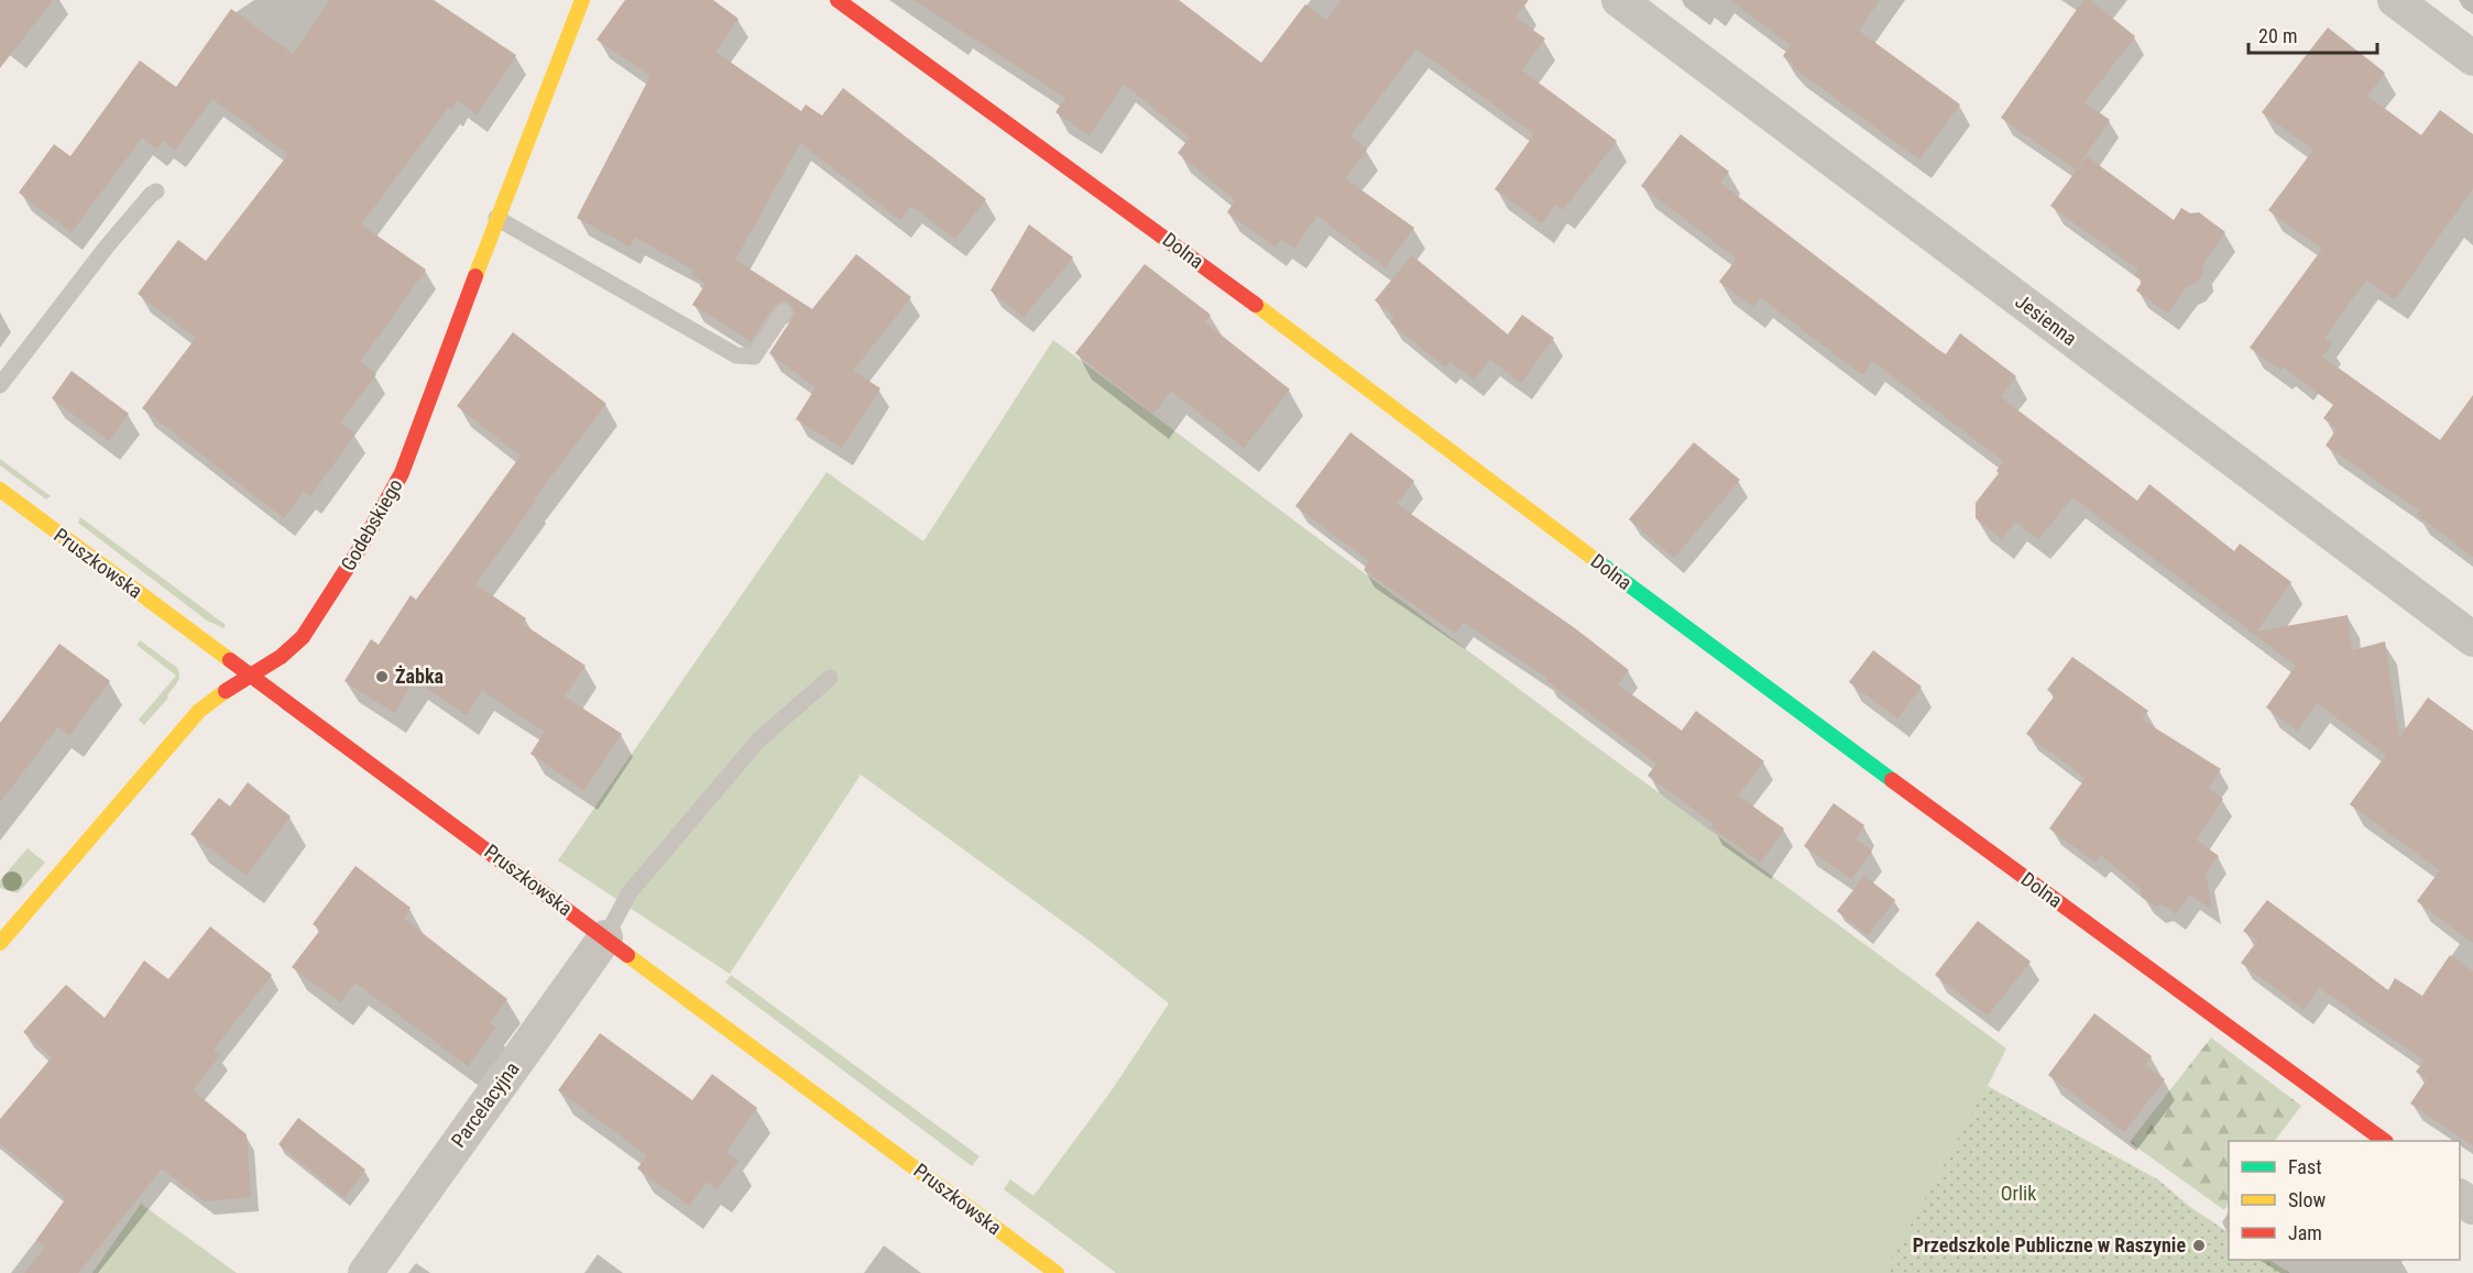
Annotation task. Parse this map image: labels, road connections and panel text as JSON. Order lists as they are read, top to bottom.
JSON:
{
  "streets": {
    "street": [
      "Dolna",
      "Jesienna",
      "Godebskiego",
      "Pruszkowska",
      "Parcelacyjna"
    ]
  },
  "crossings": [
    ["Godebskiego", "Pruszkowska"],
    ["Pruszkowska", "Parcelacyjna"]
  ],
  "parks": ["Orlik"],
  "places": ["Żabka", "Przedszkole Publiczne w Raszynie"],
  "legend": ["Fast", "Slow", "Jam"],
  "scale_bar": "20 m"
}
